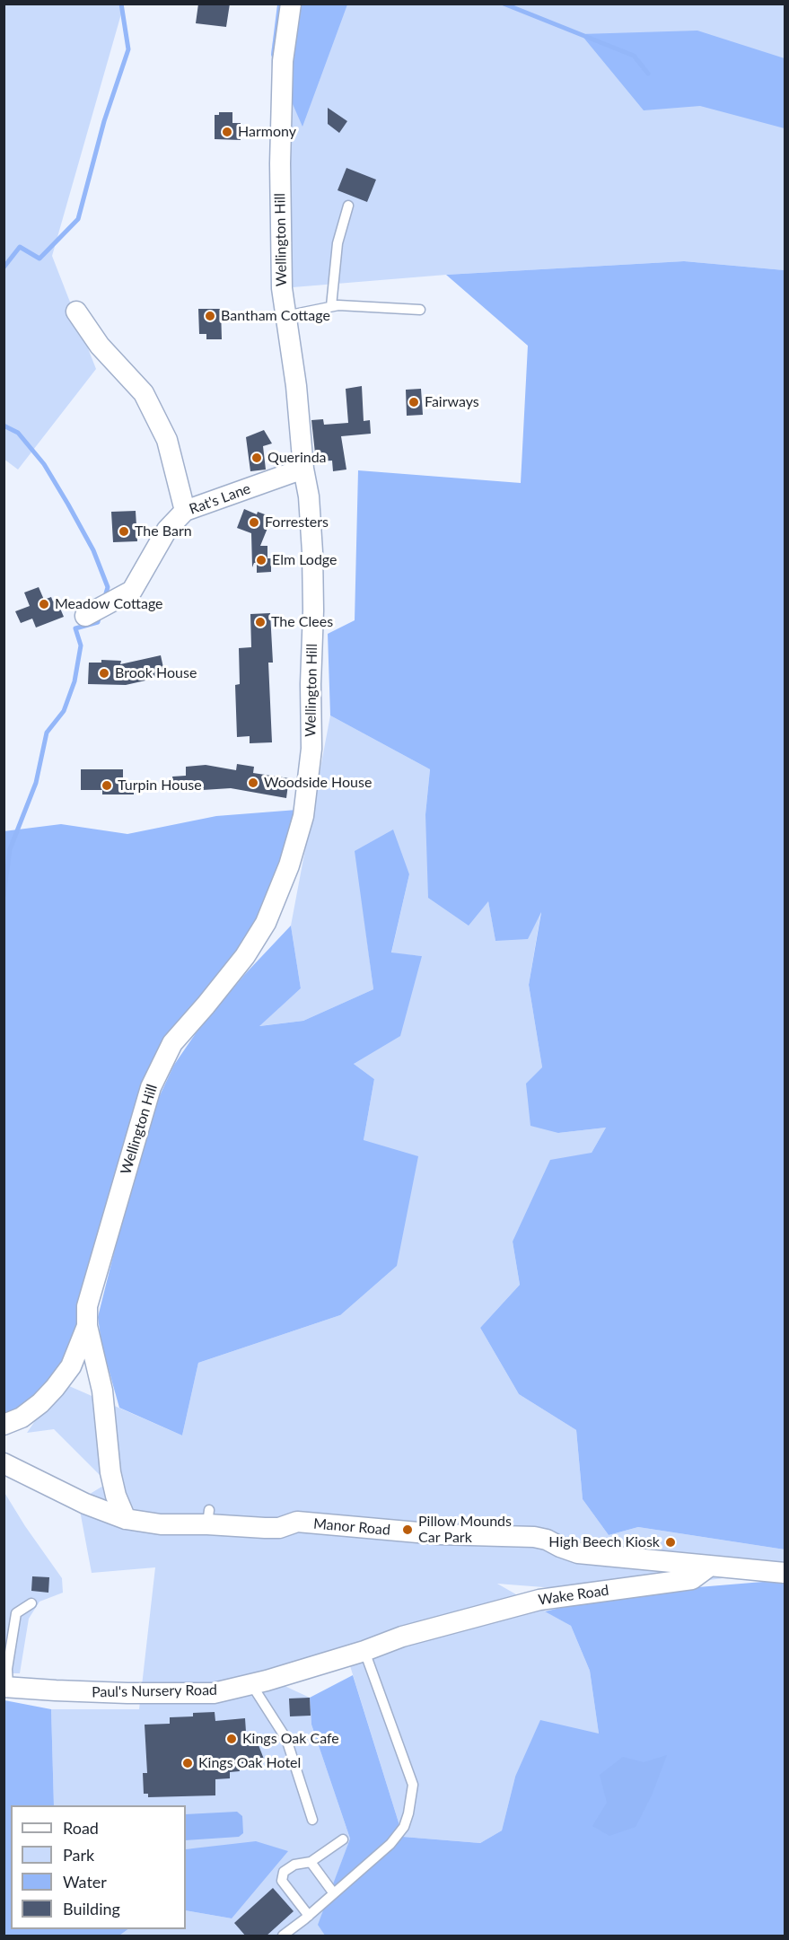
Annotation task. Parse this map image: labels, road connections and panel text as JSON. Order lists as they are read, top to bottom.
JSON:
{
  "streets": {
    "street": [
      "Wellington Hill",
      "Rat's Lane",
      "Manor Road",
      "Wake Road",
      "Paul's Nursery Road"
    ]
  },
  "crossings": [
    ["Wellington Hill", "Rat's Lane"],
    ["Wellington Hill", "Manor Road"],
    ["Manor Road", "Wake Road"],
    ["Wake Road", "Paul's Nursery Road"]
  ],
  "places": [
    "Harmony",
    "Bantham Cottage",
    "Fairways",
    "Querinda",
    "Forresters",
    "The Barn",
    "Elm Lodge",
    "Meadow Cottage",
    "The Clees",
    "Brook House",
    "Woodside House",
    "Turpin House",
    "Pillow Mounds Car Park",
    "High Beech Kiosk",
    "Kings Oak Cafe",
    "Kings Oak Hotel"
  ],
  "legend": [
    "Road",
    "Park",
    "Water",
    "Building"
  ]
}
